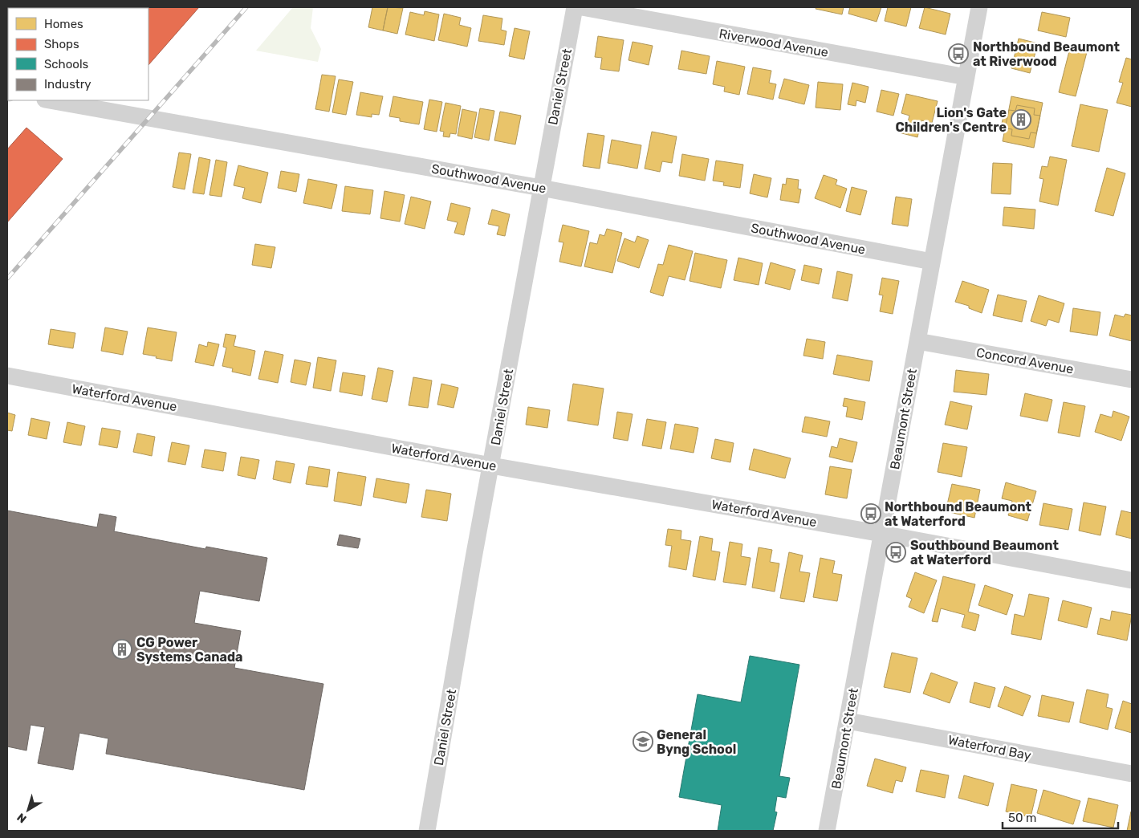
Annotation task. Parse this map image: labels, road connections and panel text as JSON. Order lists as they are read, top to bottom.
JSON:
{
  "streets": {
    "street": [
      "Riverwood Avenue",
      "Daniel Street",
      "Southwood Avenue",
      "Concord Avenue",
      "Waterford Avenue",
      "Beaumont Street",
      "Waterford Bay"
    ]
  },
  "crossings": [
    ["Riverwood Avenue", "Beaumont Street"],
    ["Daniel Street", "Southwood Avenue"],
    ["Daniel Street", "Waterford Avenue"],
    ["Southwood Avenue", "Beaumont Street"],
    ["Concord Avenue", "Beaumont Street"],
    ["Waterford Avenue", "Beaumont Street"],
    ["Beaumont Street", "Waterford Bay"]
  ],
  "places": {
    "bus stop": ["Northbound Beaumont at Riverwood", "Northbound Beaumont at Waterford", "Southbound Beaumont at Waterford"],
    "building": ["Lion's Gate Children's Centre", "CG Power Systems Canada"],
    "school or university": ["General Byng School"]
  },
  "legend": [
    "Homes",
    "Shops",
    "Schools",
    "Industry"
  ],
  "scale_bar": "50 m",
  "north": "bottom left"
}
